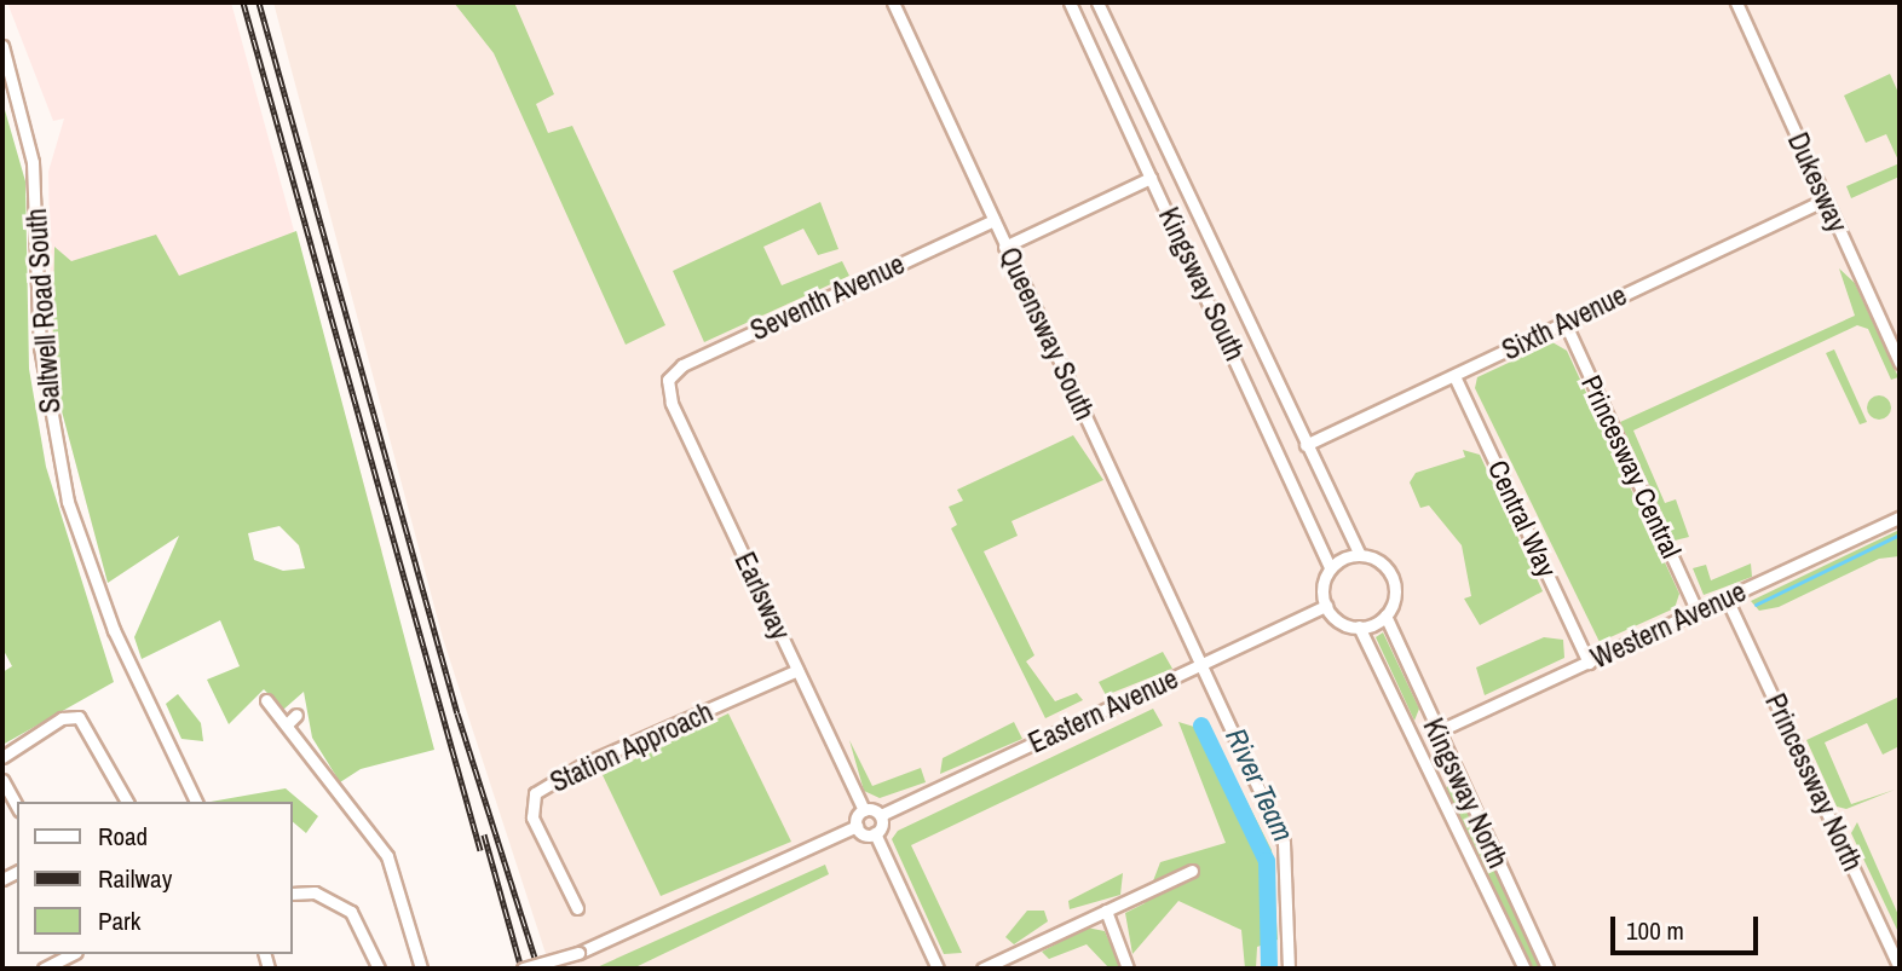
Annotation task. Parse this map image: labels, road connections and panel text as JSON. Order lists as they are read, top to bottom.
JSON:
{
  "streets": {
    "street": [
      "Dukesway",
      "Kingsway South",
      "Seventh Avenue",
      "Saltwell Road South",
      "Sixth Avenue",
      "Queensway South",
      "Princesway Central",
      "Central Way",
      "Earlsway",
      "Western Avenue",
      "Eastern Avenue",
      "Station Approach",
      "Princessway North",
      "Kingsway North"
    ]
  },
  "crossings": [
    ["Dukesway", "Sixth Avenue"],
    ["Kingsway South", "Sixth Avenue"],
    ["Kingsway South", "Eastern Avenue"],
    ["Kingsway South", "Kingsway North"],
    ["Seventh Avenue", "Queensway South"],
    ["Seventh Avenue", "Earlsway"],
    ["Sixth Avenue", "Princesway Central"],
    ["Sixth Avenue", "Central Way"],
    ["Queensway South", "Eastern Avenue"],
    ["Princesway Central", "Western Avenue"],
    ["Central Way", "Western Avenue"],
    ["Earlsway", "Station Approach"],
    ["Western Avenue", "Princessway North"],
    ["Western Avenue", "Kingsway North"],
    ["Eastern Avenue", "Kingsway North"]
  ],
  "water": ["River Team"],
  "legend": ["Road", "Railway", "Park"],
  "scale_bar": "100 m"
}
